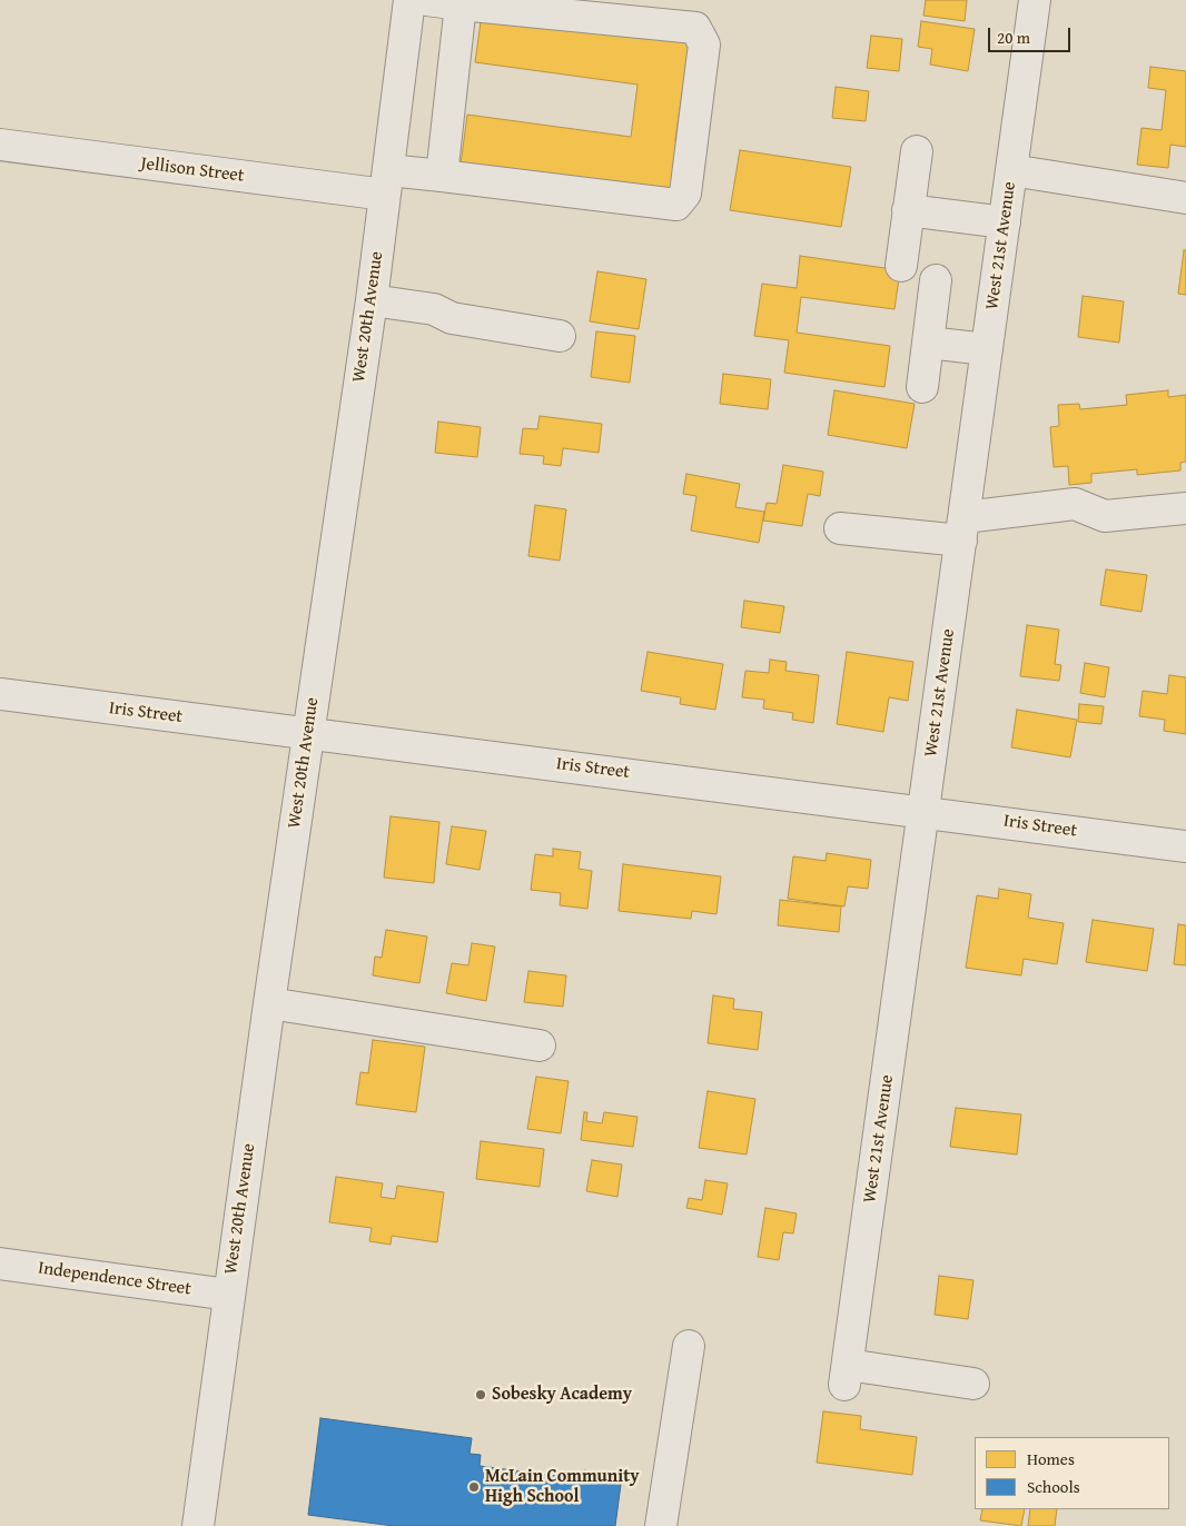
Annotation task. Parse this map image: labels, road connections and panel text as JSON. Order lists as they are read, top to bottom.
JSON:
{
  "streets": {
    "street": [
      "Jellison Street",
      "West 21st Avenue",
      "West 20th Avenue",
      "Iris Street",
      "Independence Street"
    ]
  },
  "crossings": [
    ["Jellison Street", "West 20th Avenue"],
    ["West 21st Avenue", "Iris Street"],
    ["West 20th Avenue", "Iris Street"],
    ["West 20th Avenue", "Independence Street"]
  ],
  "places": ["Sobesky Academy", "McLain Community High School"],
  "legend": ["Homes", "Schools"],
  "scale_bar": "20 m"
}
